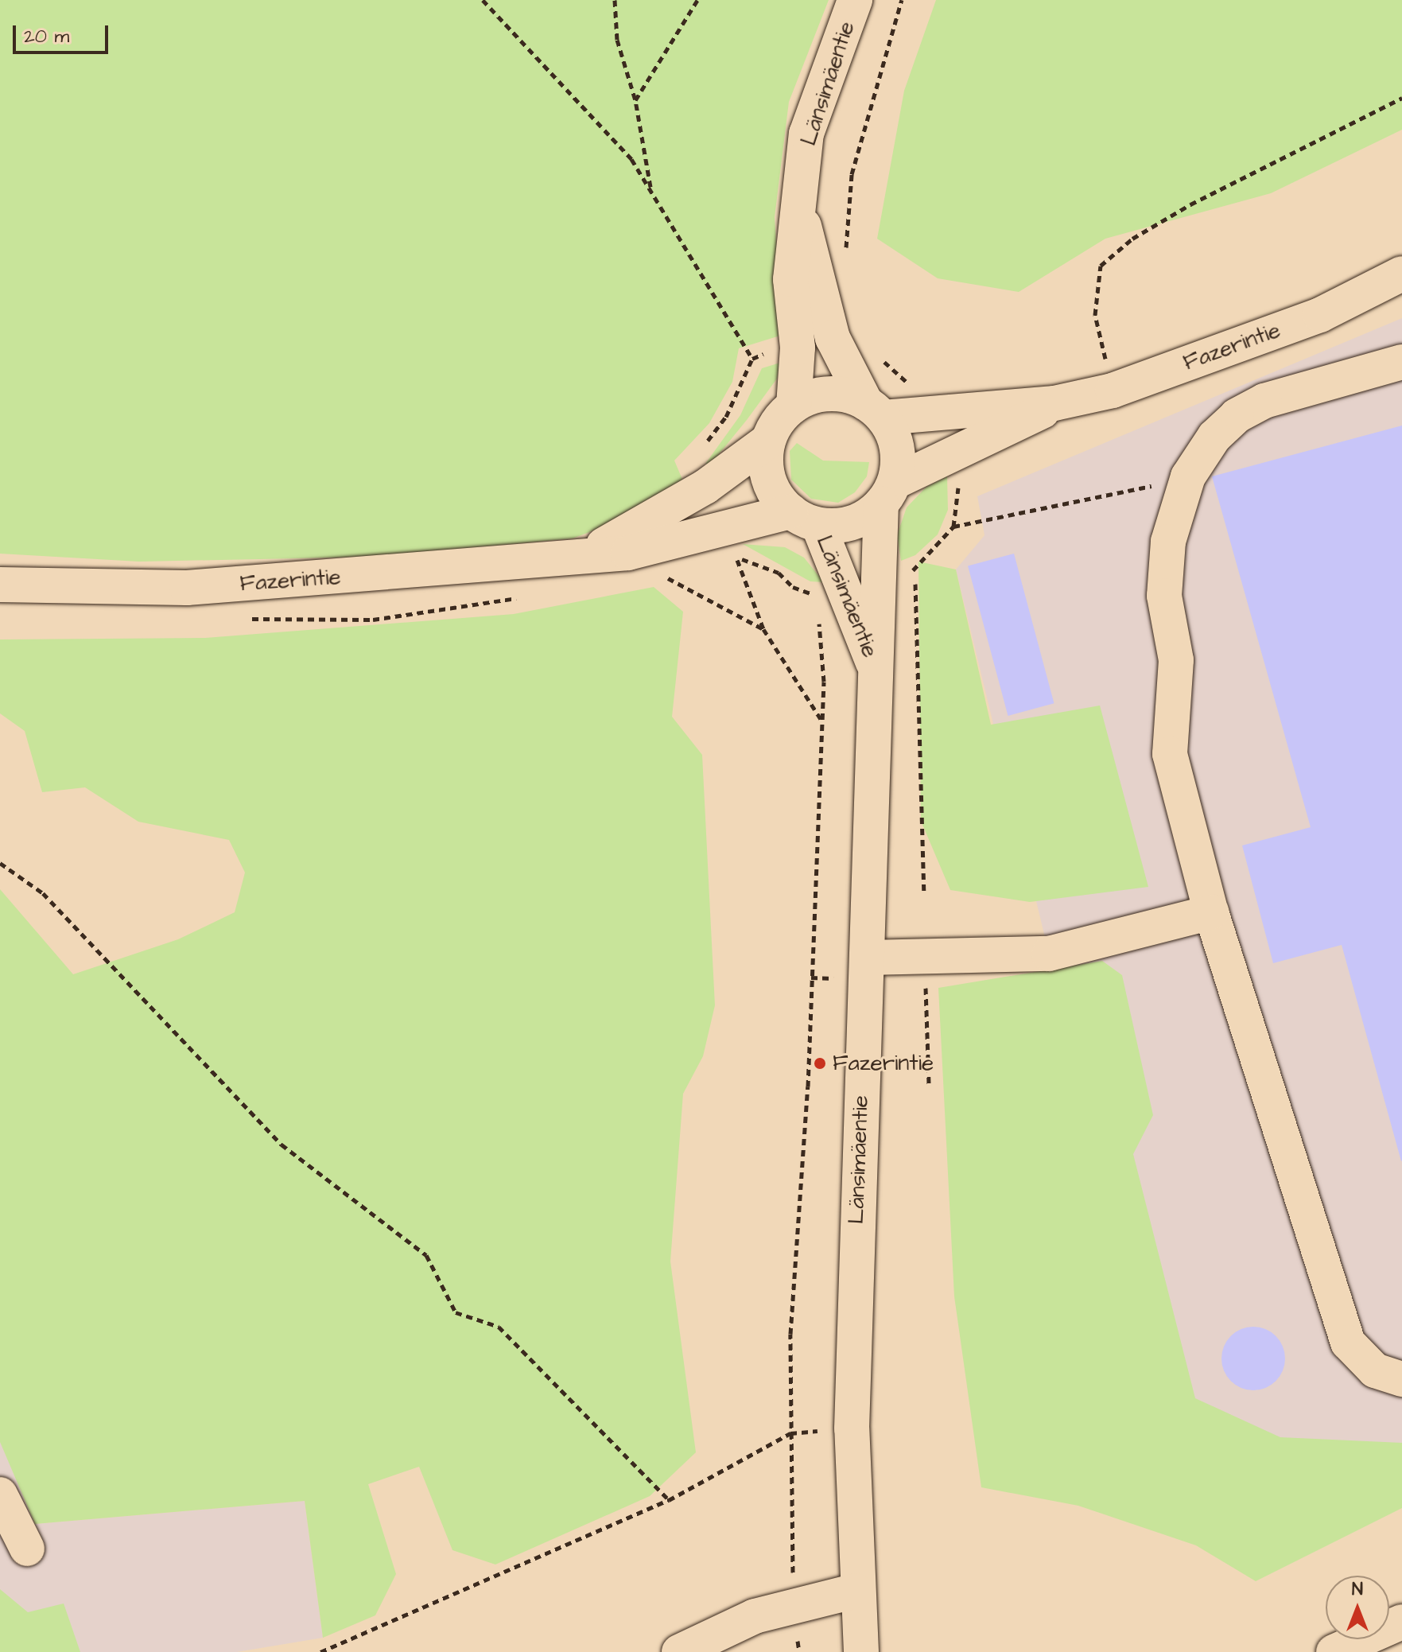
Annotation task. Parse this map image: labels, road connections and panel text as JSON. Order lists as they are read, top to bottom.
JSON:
{
  "streets": {
    "main road": ["Länsimäentie", "Fazerintie"]
  },
  "crossings": [
    ["Länsimäentie", "Fazerintie"]
  ],
  "places": ["Fazerintie"],
  "scale_bar": "20 m",
  "north": "top"
}
